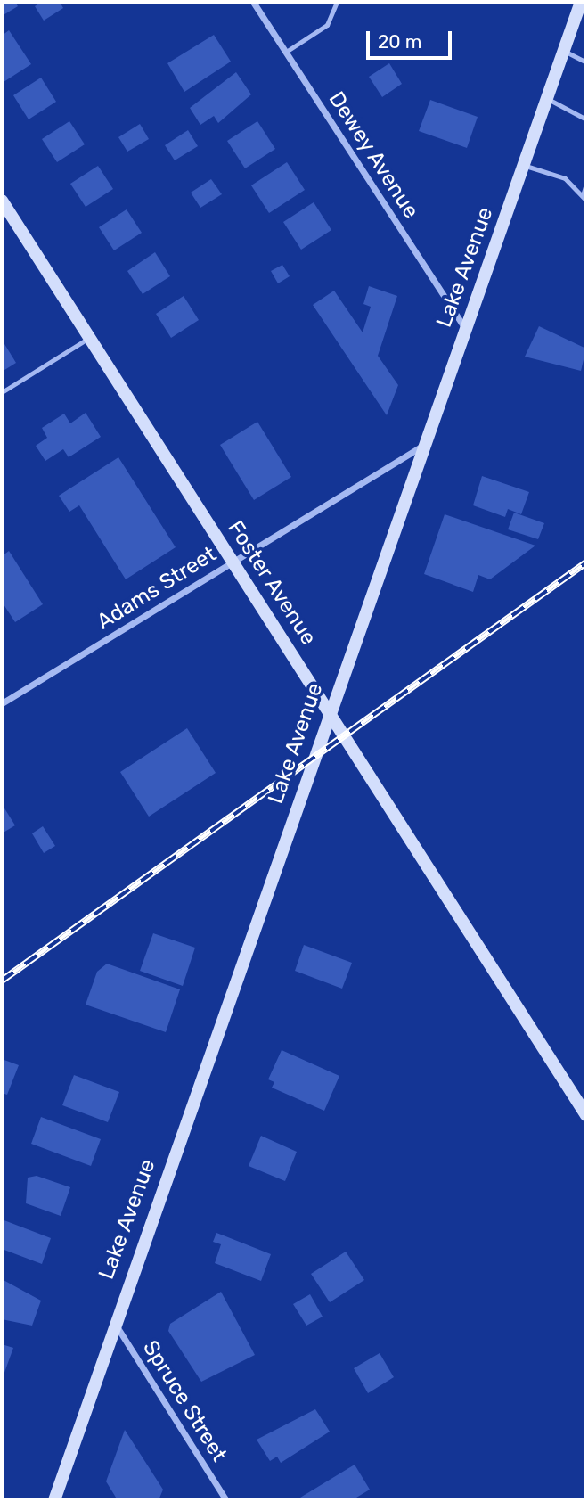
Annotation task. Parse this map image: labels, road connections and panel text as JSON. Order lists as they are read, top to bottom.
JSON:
{
  "streets": {
    "street": [
      "Dewey Avenue",
      "Lake Avenue",
      "Foster Avenue",
      "Adams Street",
      "Spruce Street"
    ]
  },
  "crossings": [
    ["Dewey Avenue", "Lake Avenue"],
    ["Lake Avenue", "Foster Avenue"],
    ["Lake Avenue", "Adams Street"],
    ["Lake Avenue", "Spruce Street"],
    ["Foster Avenue", "Adams Street"]
  ],
  "scale_bar": "20 m"
}
